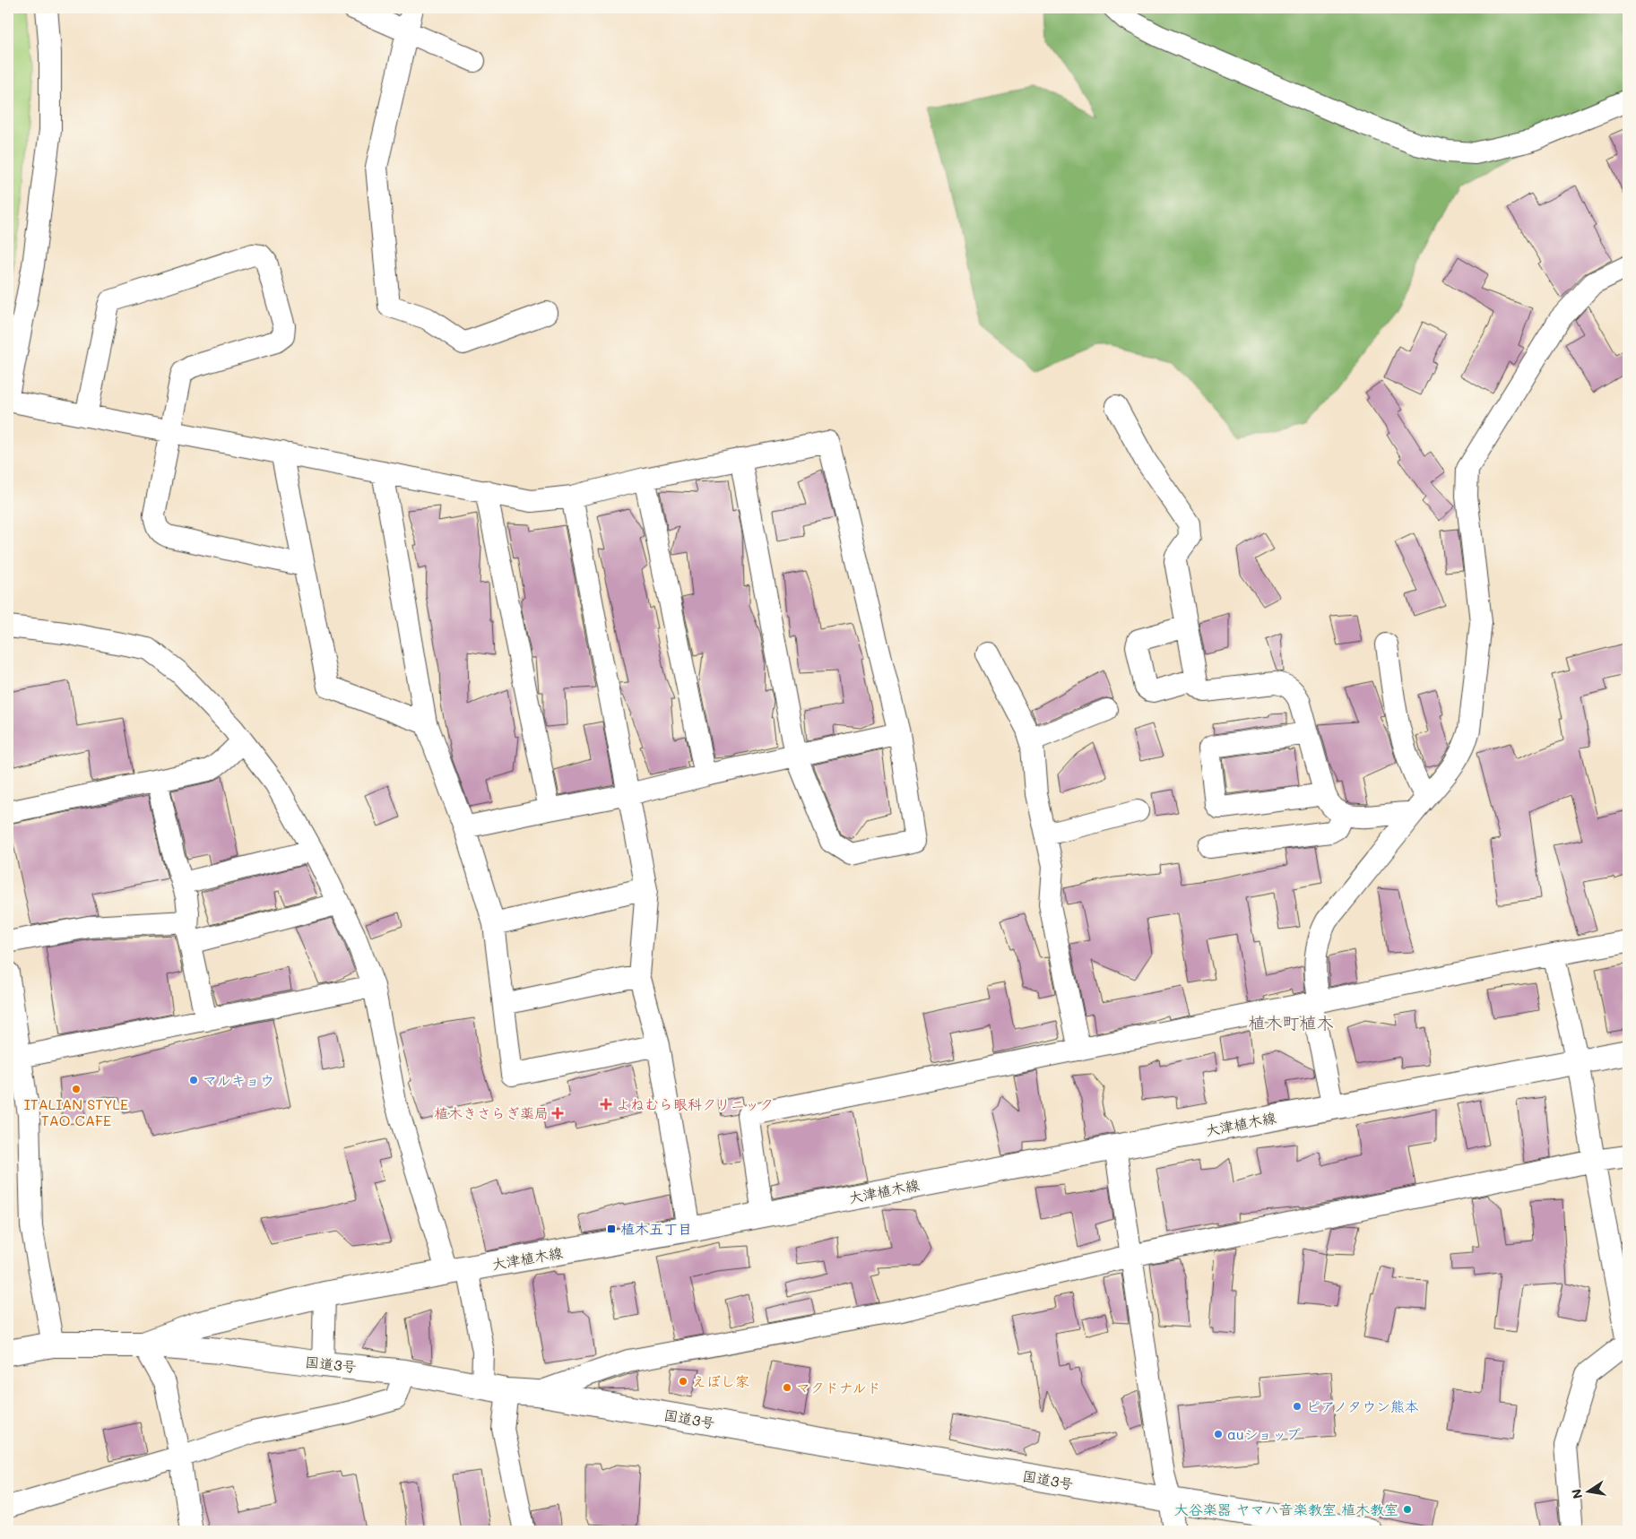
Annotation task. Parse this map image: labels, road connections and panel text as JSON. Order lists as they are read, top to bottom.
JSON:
{
  "streets": {
    "main road": ["大津植木線", "国道3号"]
  },
  "crossings": [
    ["大津植木線", "国道3号"]
  ],
  "districts": ["植木町植木"],
  "places": {
    "other": [
      "マルキョウ",
      "ITALIAN STYLE TAO CAFE",
      "えぼし家",
      "マクドナルド",
      "ピアノタウン熊本",
      "auショップ",
      "大谷楽器 ヤマハ音楽教室 植木教室"
    ],
    "health": ["よねむら眼科クリニック", "植木きさらぎ薬局"],
    "transit": ["植木五丁目"]
  },
  "north": "left"
}
